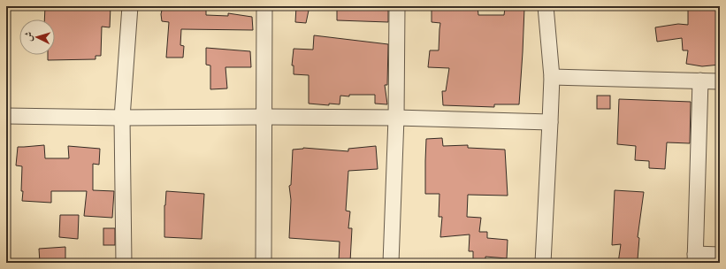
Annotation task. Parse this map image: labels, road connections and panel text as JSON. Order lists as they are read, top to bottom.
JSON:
{
  "north": "left"
}
